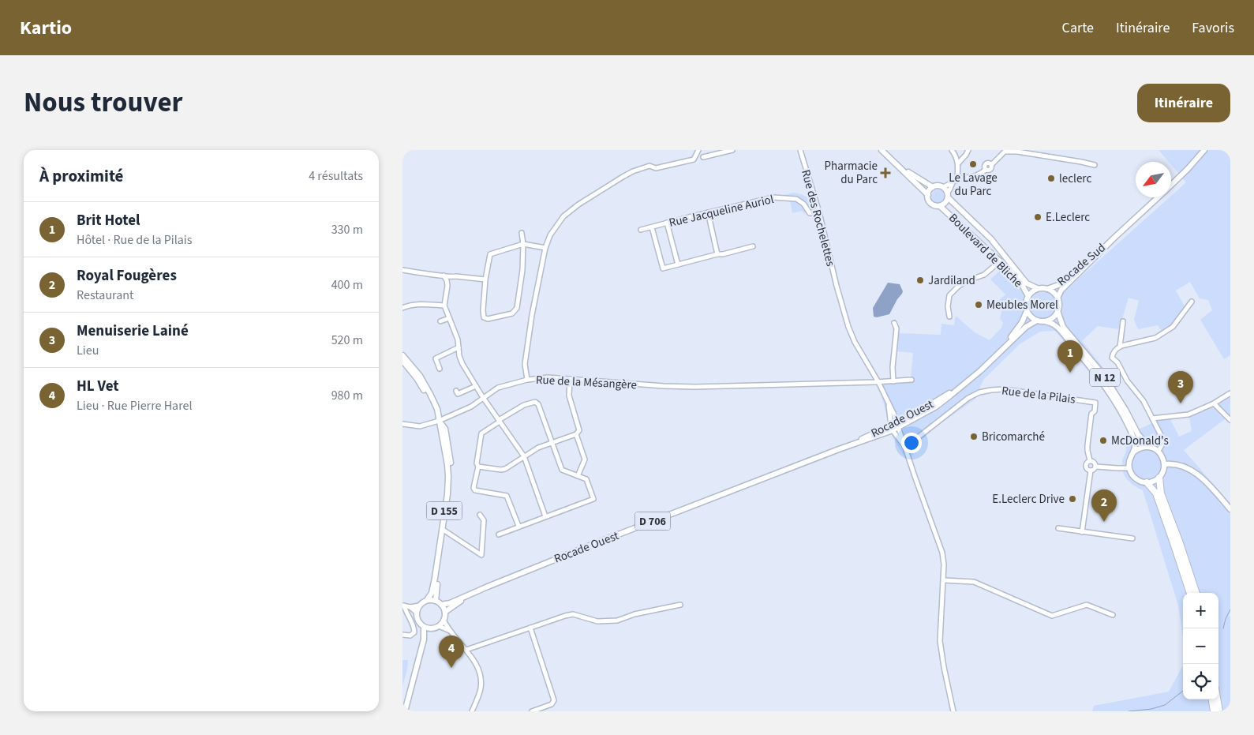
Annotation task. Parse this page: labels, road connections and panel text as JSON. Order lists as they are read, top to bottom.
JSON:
{
  "streets": {
    "main road": [
      "Boulevard de Bliche",
      "Rocade Sud",
      "N 12",
      "Rocade Ouest",
      "D 155",
      "D 706"
    ],
    "street": [
      "Rue Jacqueline Auriol",
      "Rue des Rochelettes",
      "Rue de la Mésangère",
      "Rue de la Pilais"
    ]
  },
  "crossings": [
    ["Rue Jacqueline Auriol", "Rue des Rochelettes"],
    ["Rue des Rochelettes", "Rue de la Mésangère"],
    ["Boulevard de Bliche", "Rocade Sud"],
    ["Boulevard de Bliche", "N 12"],
    ["Boulevard de Bliche", "Rocade Ouest"],
    ["Rocade Sud", "N 12"],
    ["Rocade Sud", "Rocade Ouest"],
    ["N 12", "Rocade Ouest"],
    ["Rue de la Mésangère", "D 155"],
    ["Rocade Ouest", "D 155"]
  ],
  "places": {
    "other": [
      "Le Lavage du Parc",
      "leclerc",
      "E.Leclerc",
      "Jardiland",
      "Meubles Morel",
      "Bricomarché",
      "McDonald's",
      "E.Leclerc Drive"
    ],
    "health": ["Pharmacie du Parc"]
  },
  "north": "bottom left",
  "page": {
    "header": "Kartio",
    "nav": ["Carte", "Itinéraire", "Favoris"],
    "title": "Nous trouver",
    "buttons": "Itinéraire",
    "heading": ["À proximité", "4 résultats"],
    "list": [
      {
        "mark": "1",
        "name": "Brit Hotel",
        "note": "Hôtel · Rue de la Pilais",
        "value": "330 m"
      },
      {
        "mark": "2",
        "name": "Royal Fougères",
        "note": "Restaurant",
        "value": "400 m"
      },
      {
        "mark": "3",
        "name": "Menuiserie Lainé",
        "note": "Lieu",
        "value": "520 m"
      },
      {
        "mark": "4",
        "name": "HL Vet",
        "note": "Lieu · Rue Pierre Harel",
        "value": "980 m"
      }
    ],
    "pins": [
      "1",
      "3",
      "2",
      "4"
    ],
    "map_buttons": ["+", "−"]
  }
}
